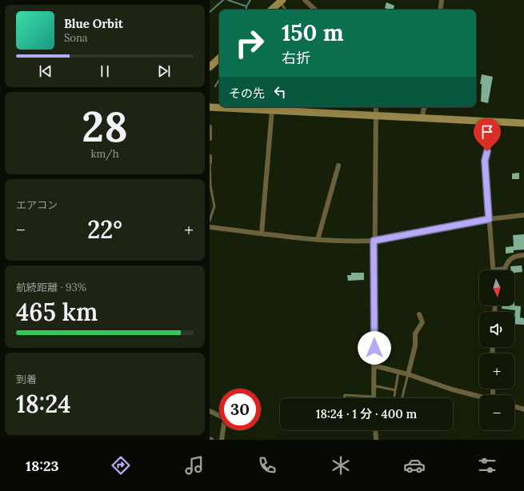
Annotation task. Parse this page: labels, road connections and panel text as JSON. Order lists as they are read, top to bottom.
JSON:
{
  "north": "bottom",
  "page": {
    "turn": ["150 m", "右折"],
    "song": ["Blue Orbit", "Sona"],
    "then": "その先",
    "tile": [
      ["28", "km/h"],
      "エアコン",
      ["航続距離 · 93%", "465 km"],
      ["到着", "18:24"]
    ],
    "heat": ["−", "22°", "+"],
    "map_buttons": ["+", "−"],
    "limit": "30",
    "trip": "18:24 · 1 分 · 400 m",
    "tabs": "18:23"
  }
}
